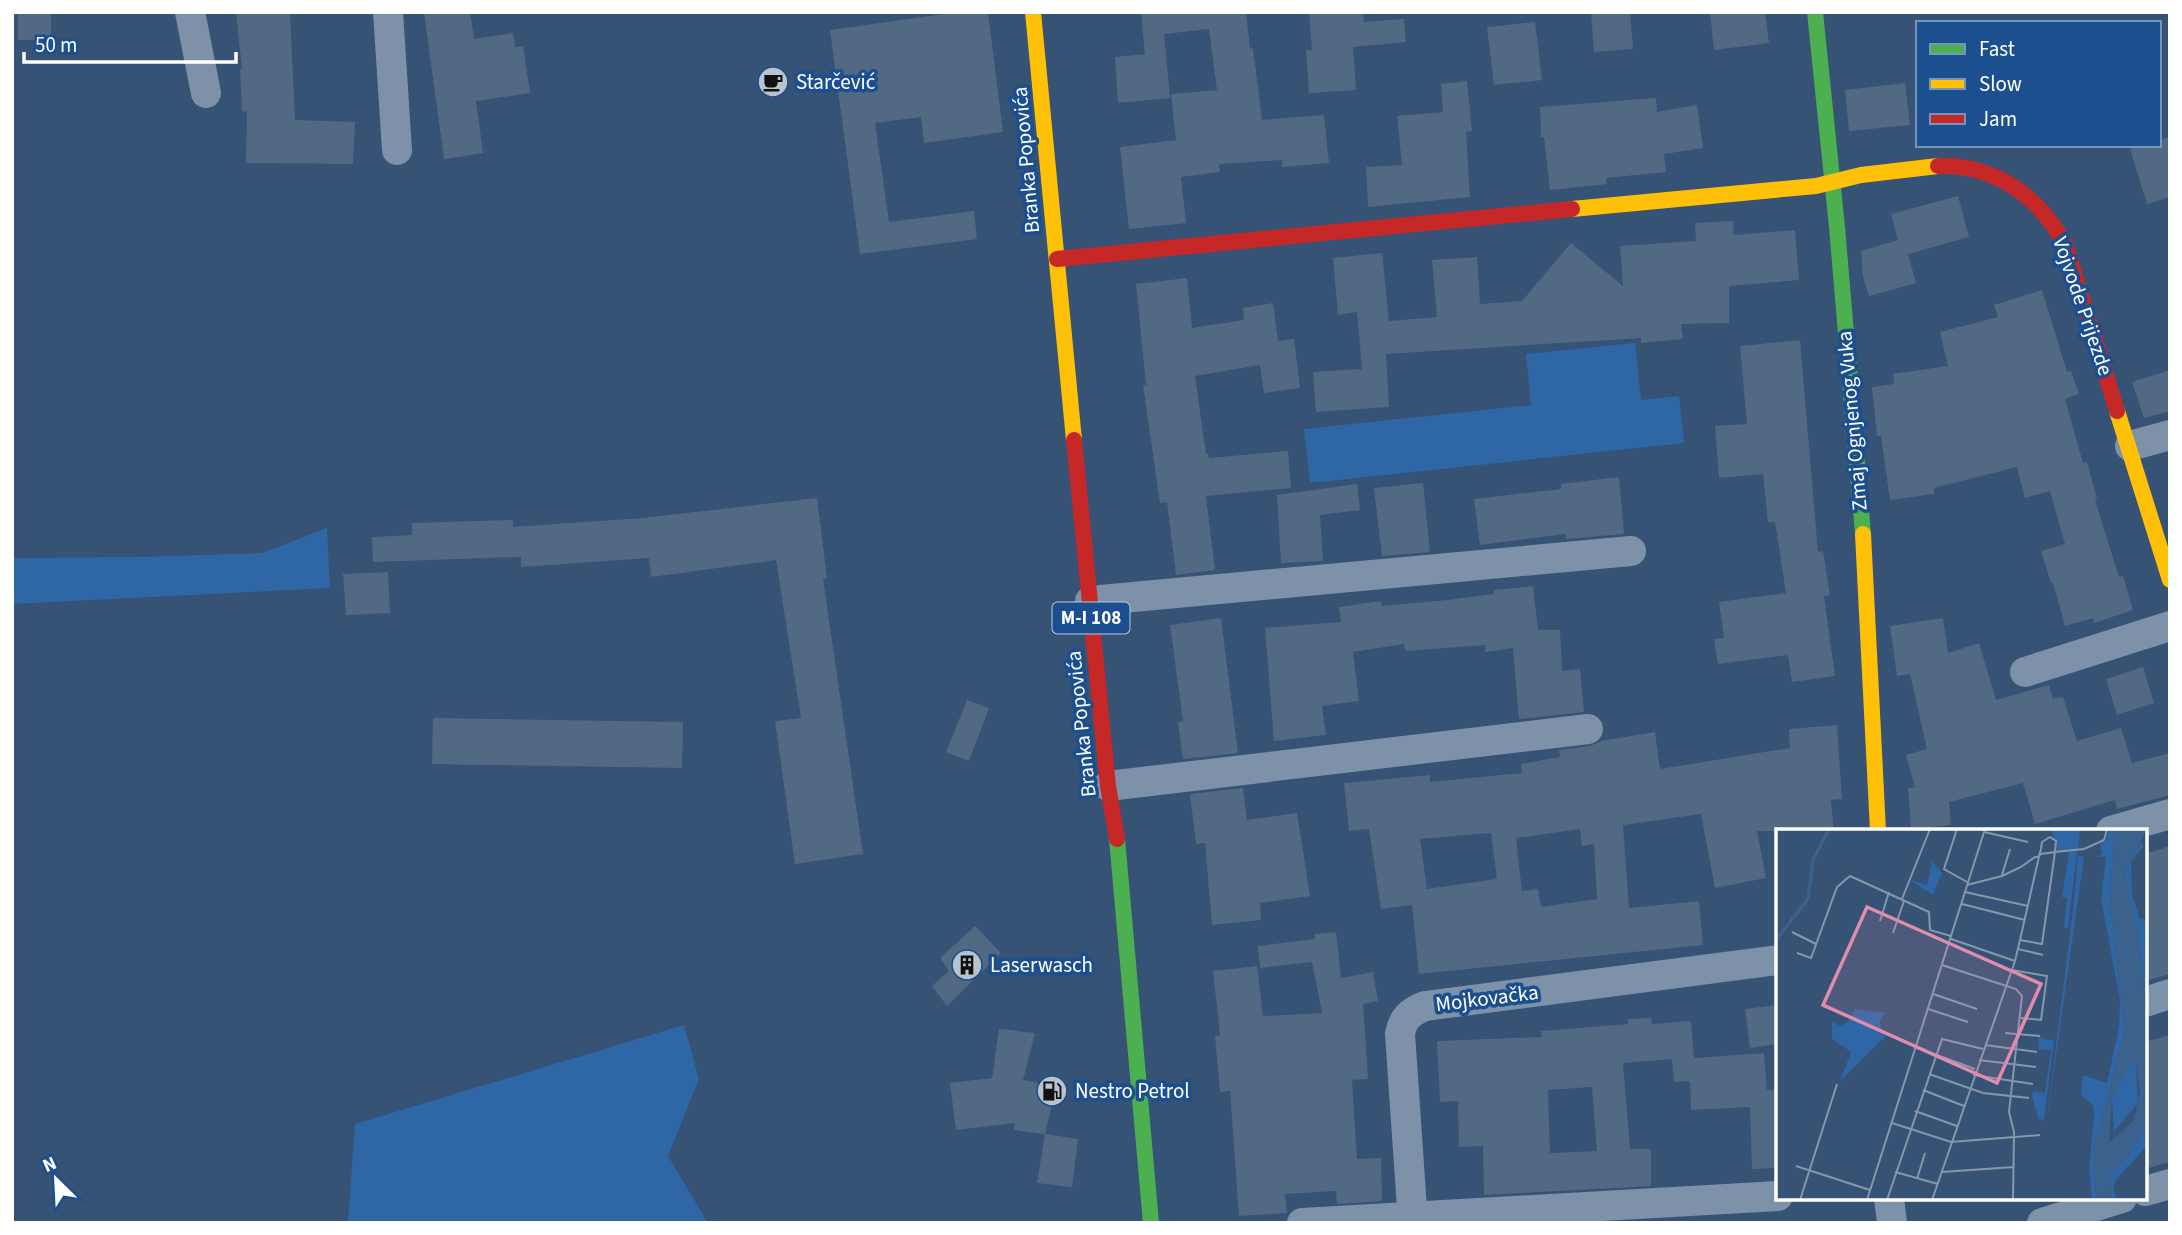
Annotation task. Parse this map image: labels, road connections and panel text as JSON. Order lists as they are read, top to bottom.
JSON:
{
  "streets": {
    "street": [
      "Branka Popovića",
      "Vojvode Prijezde",
      "Zmaj Ognjenog Vuka",
      "M-I 108",
      "Mojkovačka"
    ]
  },
  "crossings": [
    ["Branka Popovića", "Vojvode Prijezde"],
    ["Vojvode Prijezde", "Zmaj Ognjenog Vuka"]
  ],
  "places": {
    "cafe": ["Starčević"],
    "building": ["Laserwasch"],
    "fuel station": ["Nestro Petrol"]
  },
  "legend": ["Fast", "Slow", "Jam"],
  "scale_bar": "50 m",
  "north": "top left"
}
